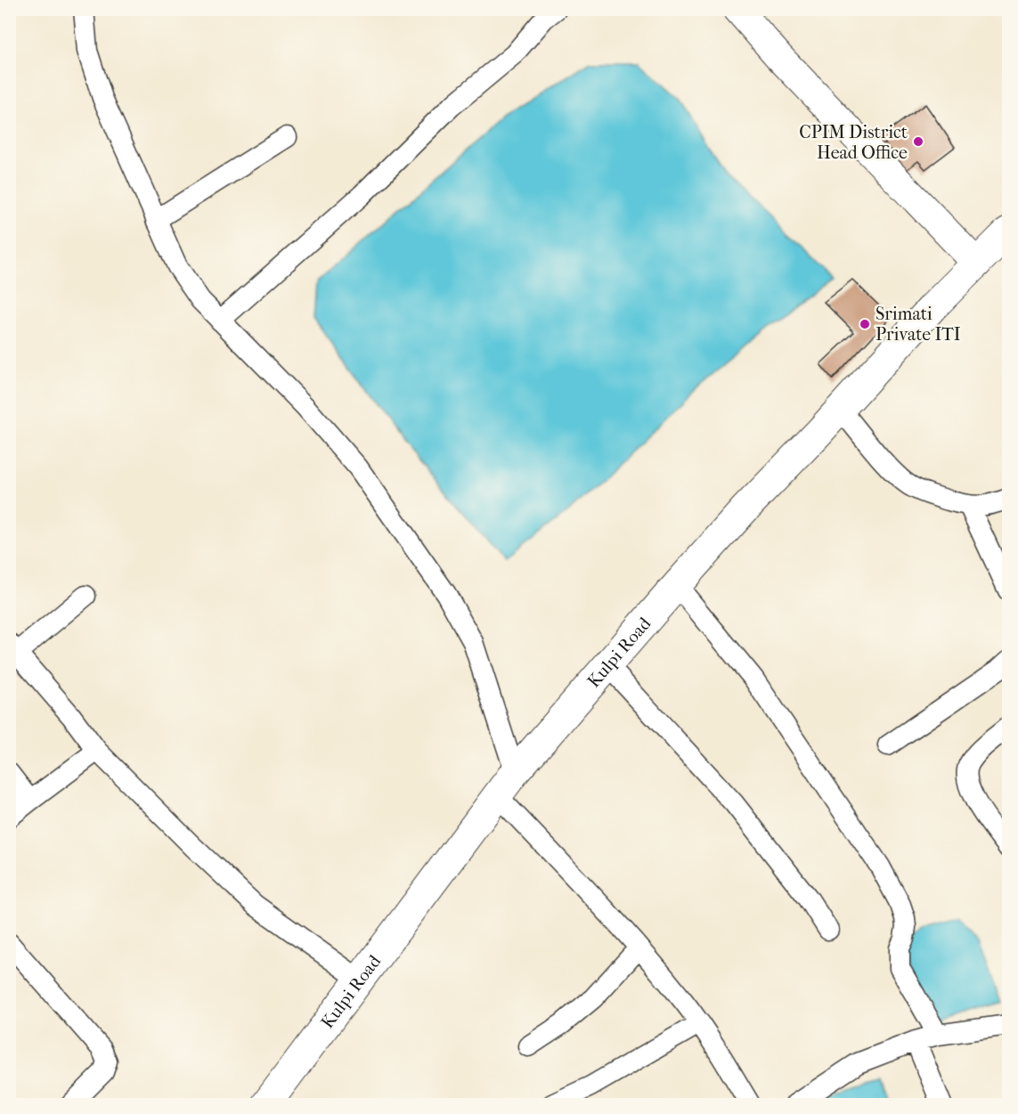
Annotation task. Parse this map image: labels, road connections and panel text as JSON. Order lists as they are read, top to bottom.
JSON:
{
  "streets": {
    "main road": ["Kulpi Road"]
  },
  "places": ["CPIM District Head Office", "Srimati Private ITI"]
}
